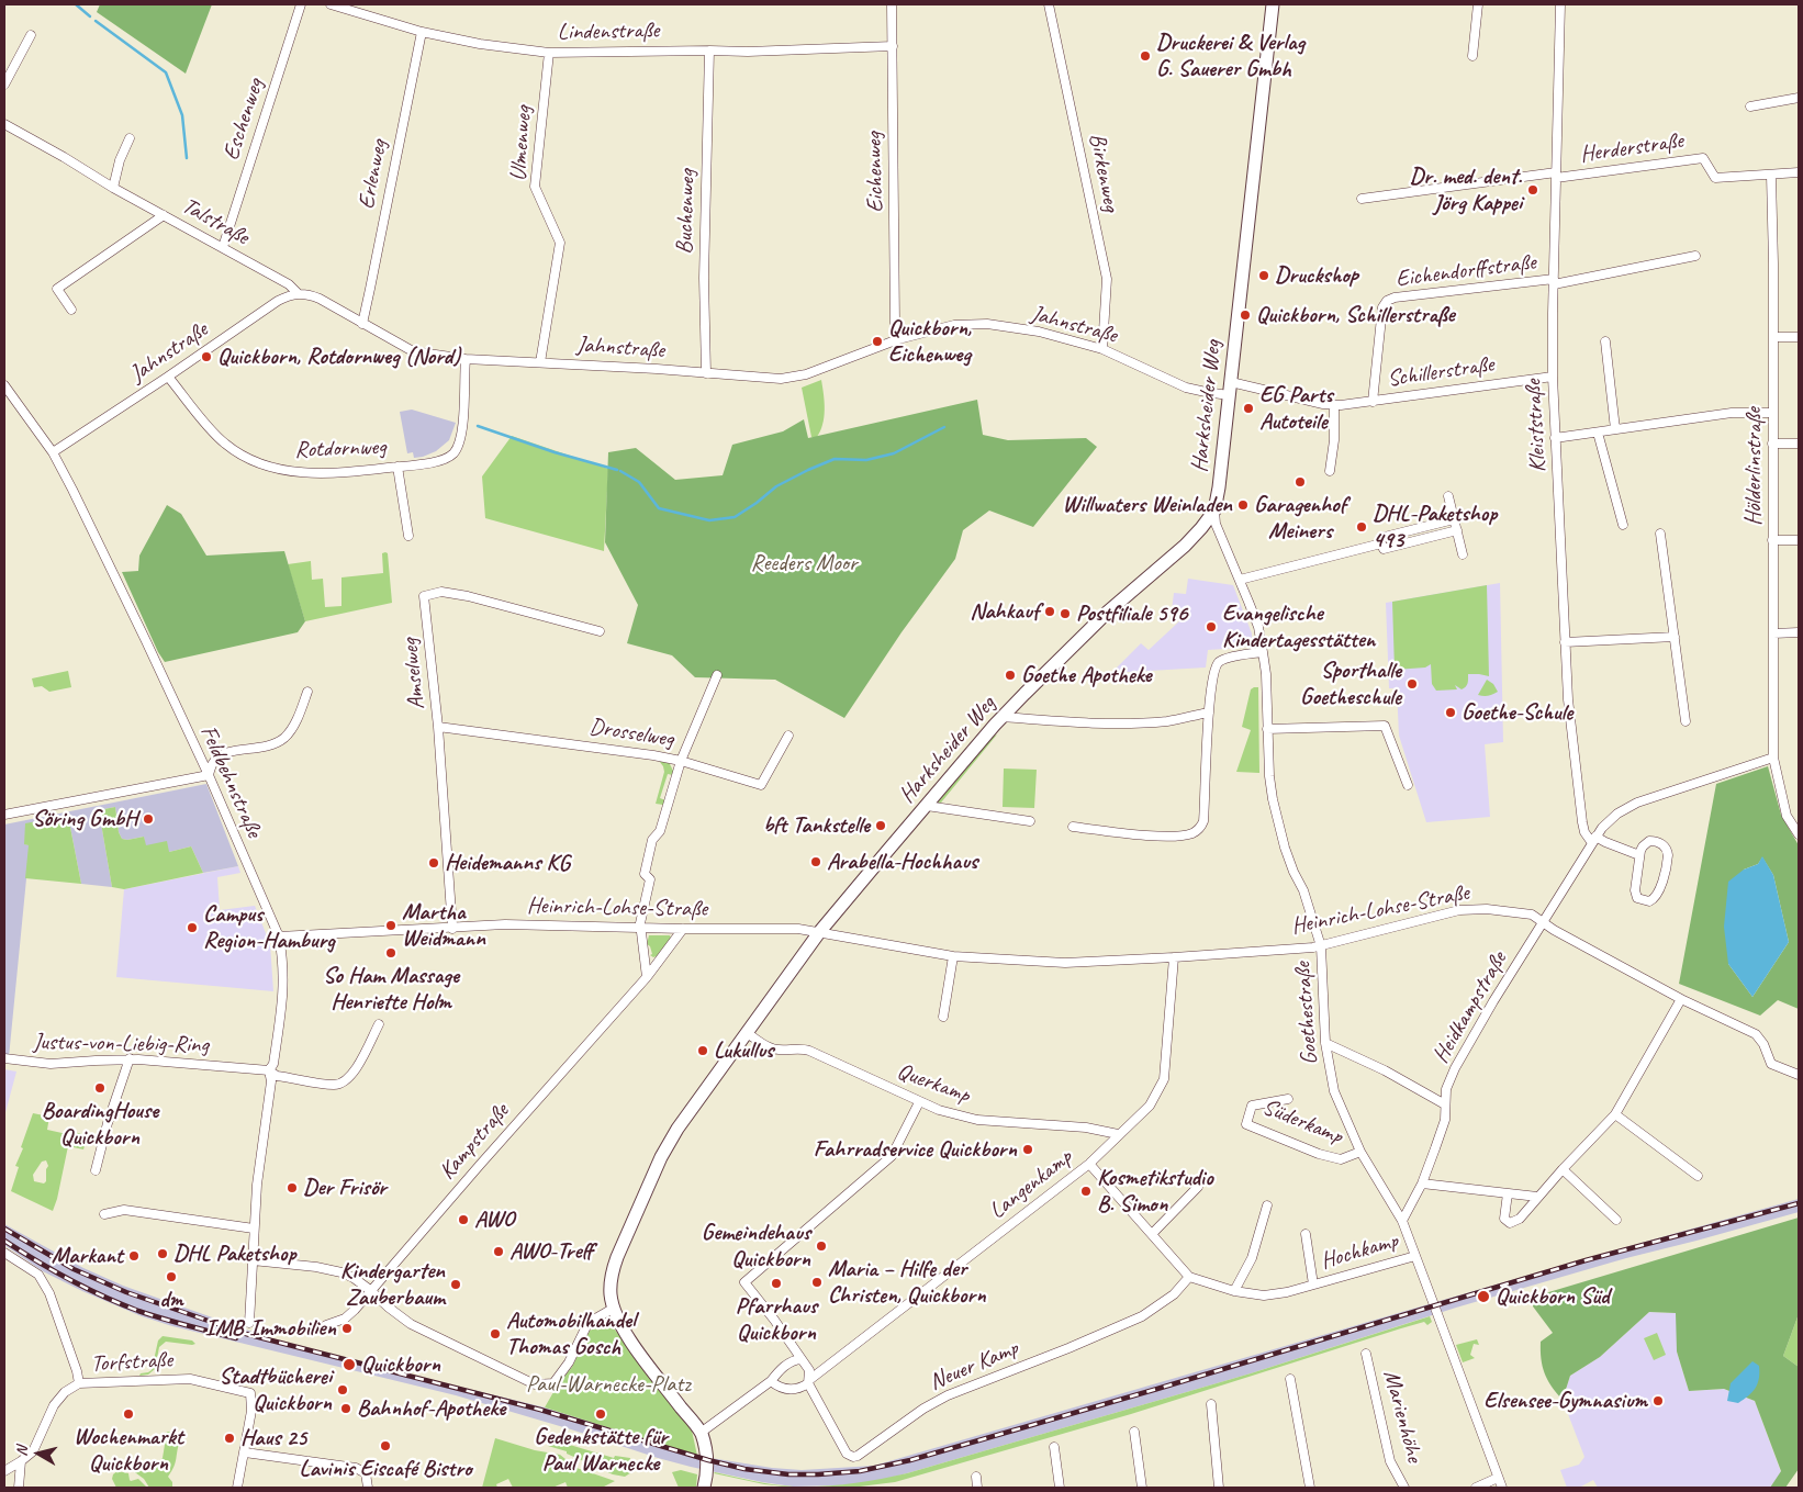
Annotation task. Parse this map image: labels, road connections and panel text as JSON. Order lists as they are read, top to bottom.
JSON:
{
  "streets": {
    "main road": ["Harksheider Weg"],
    "street": [
      "Lindenstraße",
      "Eschenweg",
      "Ulmenweg",
      "Herderstraße",
      "Eichenweg",
      "Birkenweg",
      "Erlenweg",
      "Buchenweg",
      "Talstraße",
      "Eichendorffstraße",
      "Jahnstraße",
      "Schillerstraße",
      "Kleiststraße",
      "Rotdornweg",
      "Hölderlinstraße",
      "Amselweg",
      "Drosselweg",
      "Feldbehnstraße",
      "Heinrich-Lohse-Straße",
      "Heidkampstraße",
      "Goethestraße",
      "Justus-von-Liebig-Ring",
      "Querkamp",
      "Süderkamp",
      "Kampstraße",
      "Langenkamp",
      "Hochkamp",
      "Torfstraße",
      "Neuer Kamp",
      "Marienhöhe"
    ]
  },
  "crossings": [
    ["Lindenstraße", "Ulmenweg"],
    ["Lindenstraße", "Eichenweg"],
    ["Lindenstraße", "Erlenweg"],
    ["Lindenstraße", "Buchenweg"],
    ["Eschenweg", "Talstraße"],
    ["Ulmenweg", "Jahnstraße"],
    ["Herderstraße", "Kleiststraße"],
    ["Herderstraße", "Hölderlinstraße"],
    ["Eichenweg", "Jahnstraße"],
    ["Birkenweg", "Jahnstraße"],
    ["Erlenweg", "Jahnstraße"],
    ["Buchenweg", "Jahnstraße"],
    ["Talstraße", "Jahnstraße"],
    ["Eichendorffstraße", "Schillerstraße"],
    ["Eichendorffstraße", "Kleiststraße"],
    ["Jahnstraße", "Schillerstraße"],
    ["Jahnstraße", "Harksheider Weg"],
    ["Jahnstraße", "Rotdornweg"],
    ["Jahnstraße", "Feldbehnstraße"],
    ["Schillerstraße", "Harksheider Weg"],
    ["Schillerstraße", "Kleiststraße"],
    ["Harksheider Weg", "Heinrich-Lohse-Straße"],
    ["Harksheider Weg", "Goethestraße"],
    ["Harksheider Weg", "Querkamp"],
    ["Kleiststraße", "Heidkampstraße"],
    ["Hölderlinstraße", "Heidkampstraße"],
    ["Amselweg", "Drosselweg"],
    ["Amselweg", "Heinrich-Lohse-Straße"],
    ["Feldbehnstraße", "Heinrich-Lohse-Straße"],
    ["Feldbehnstraße", "Justus-von-Liebig-Ring"],
    ["Heinrich-Lohse-Straße", "Heidkampstraße"],
    ["Heinrich-Lohse-Straße", "Goethestraße"],
    ["Heinrich-Lohse-Straße", "Kampstraße"],
    ["Heinrich-Lohse-Straße", "Langenkamp"],
    ["Heidkampstraße", "Goethestraße"],
    ["Goethestraße", "Süderkamp"],
    ["Querkamp", "Langenkamp"],
    ["Langenkamp", "Neuer Kamp"],
    ["Hochkamp", "Neuer Kamp"]
  ],
  "parks": ["Reeders Moor", "Paul-Warnecke-Platz"],
  "places": [
    "Druckerei & Verlag G. Sauerer Gmbh",
    "Dr. med. dent. Jörg Kappei",
    "Druckshop",
    "Quickborn, Schillerstraße",
    "Quickborn, Eichenweg",
    "Quickborn, Rotdornweg (Nord)",
    "EG Parts Autoteile",
    "Garagenhof Meiners",
    "Willwaters Weinladen",
    "DHL-Paketshop 493",
    "Nahkauf",
    "Postfiliale 596",
    "Evangelische Kindertagesstätten",
    "Goethe Apotheke",
    "Sporthalle Goetheschule",
    "Goethe-Schule",
    "Söring GmbH",
    "bft Tankstelle",
    "Arabella-Hochhaus",
    "Heidemanns KG",
    "Martha Weidmann",
    "Campus Region-Hamburg",
    "So Ham Massage Henriette Holm",
    "Lukullus",
    "BoardingHouse Quickborn",
    "Fahrradservice Quickborn",
    "Der Frisör",
    "Kosmetikstudio B. Simon",
    "AWO",
    "Gemeindehaus Quickborn",
    "AWO-Treff",
    "DHL Paketshop",
    "Markant",
    "dm",
    "Maria – Hilfe der Christen, Quickborn",
    "Pfarrhaus Quickborn",
    "Kindergarten Zauberbaum",
    "Quickborn Süd",
    "IMB Immobilien",
    "Automobilhandel Thomas Gosch",
    "Quickborn",
    "Stadtbücherei Quickborn",
    "Elsensee-Gymnasium",
    "Bahnhof-Apotheke",
    "Wochenmarkt Quickborn",
    "Gedenkstätte für Paul Warnecke",
    "Haus 25",
    "Lavinis Eiscafé Bistro"
  ],
  "north": "left"
}
